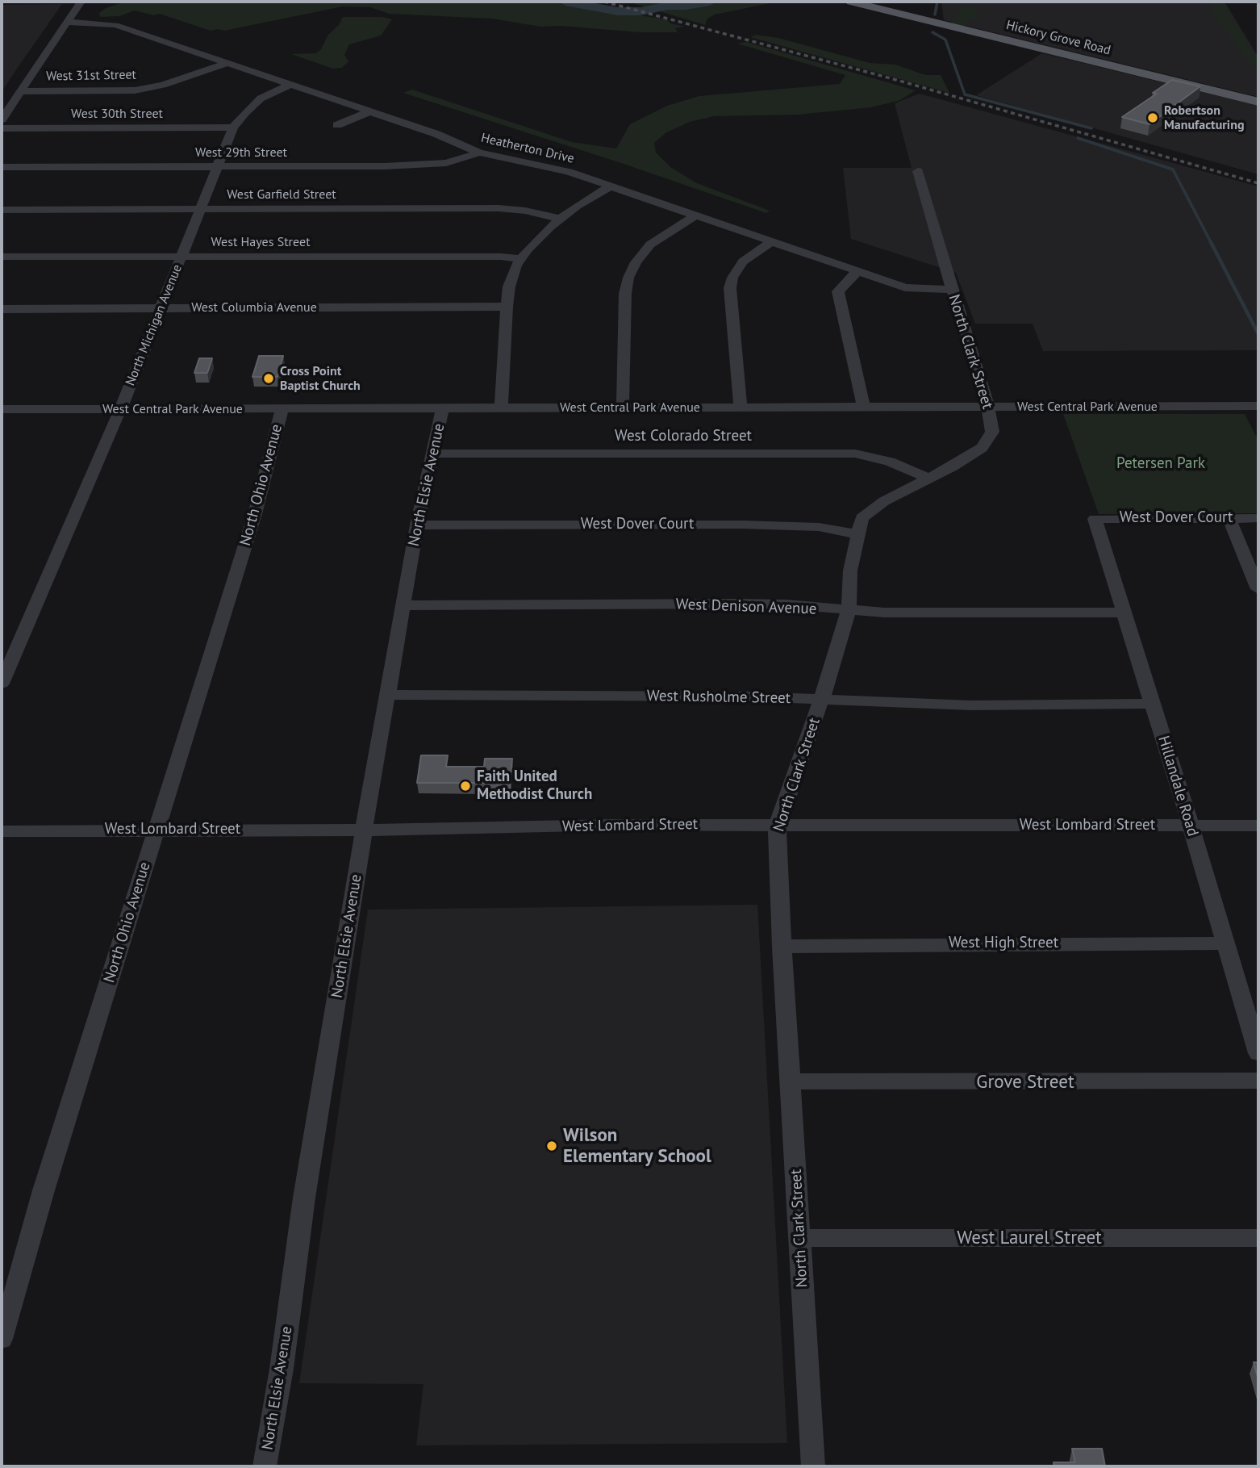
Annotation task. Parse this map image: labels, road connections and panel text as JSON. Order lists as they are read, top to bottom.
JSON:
{
  "streets": {
    "main road": ["Hickory Grove Road"],
    "street": [
      "West 31st Street",
      "West 30th Street",
      "Heatherton Drive",
      "West 29th Street",
      "West Garfield Street",
      "West Hayes Street",
      "West Columbia Avenue",
      "North Michigan Avenue",
      "North Clark Street",
      "West Central Park Avenue",
      "West Colorado Street",
      "North Ohio Avenue",
      "North Elsie Avenue",
      "West Dover Court",
      "West Denison Avenue",
      "West Rusholme Street",
      "Hillandale Road",
      "West Lombard Street",
      "West High Street",
      "Grove Street",
      "West Laurel Street"
    ]
  },
  "crossings": [
    ["West 31st Street", "Heatherton Drive"],
    ["West 30th Street", "North Michigan Avenue"],
    ["Heatherton Drive", "West 29th Street"],
    ["Heatherton Drive", "North Michigan Avenue"],
    ["Heatherton Drive", "North Clark Street"],
    ["West 29th Street", "North Michigan Avenue"],
    ["West Garfield Street", "North Michigan Avenue"],
    ["West Hayes Street", "North Michigan Avenue"],
    ["West Columbia Avenue", "North Michigan Avenue"],
    ["North Michigan Avenue", "West Central Park Avenue"],
    ["North Clark Street", "West Central Park Avenue"],
    ["North Clark Street", "West Colorado Street"],
    ["North Clark Street", "West Dover Court"],
    ["North Clark Street", "West Denison Avenue"],
    ["North Clark Street", "West Rusholme Street"],
    ["North Clark Street", "West Lombard Street"],
    ["North Clark Street", "West High Street"],
    ["North Clark Street", "Grove Street"],
    ["North Clark Street", "West Laurel Street"],
    ["West Central Park Avenue", "North Ohio Avenue"],
    ["West Central Park Avenue", "North Elsie Avenue"],
    ["West Colorado Street", "North Elsie Avenue"],
    ["North Ohio Avenue", "West Lombard Street"],
    ["North Elsie Avenue", "West Dover Court"],
    ["North Elsie Avenue", "West Denison Avenue"],
    ["North Elsie Avenue", "West Rusholme Street"],
    ["North Elsie Avenue", "West Lombard Street"],
    ["West Dover Court", "Hillandale Road"],
    ["West Denison Avenue", "Hillandale Road"],
    ["West Rusholme Street", "Hillandale Road"],
    ["Hillandale Road", "West Lombard Street"],
    ["Hillandale Road", "West High Street"]
  ],
  "parks": ["Petersen Park"],
  "places": [
    "Robertson Manufacturing",
    "Cross Point Baptist Church",
    "Faith United Methodist Church",
    "Wilson Elementary School"
  ]
}
